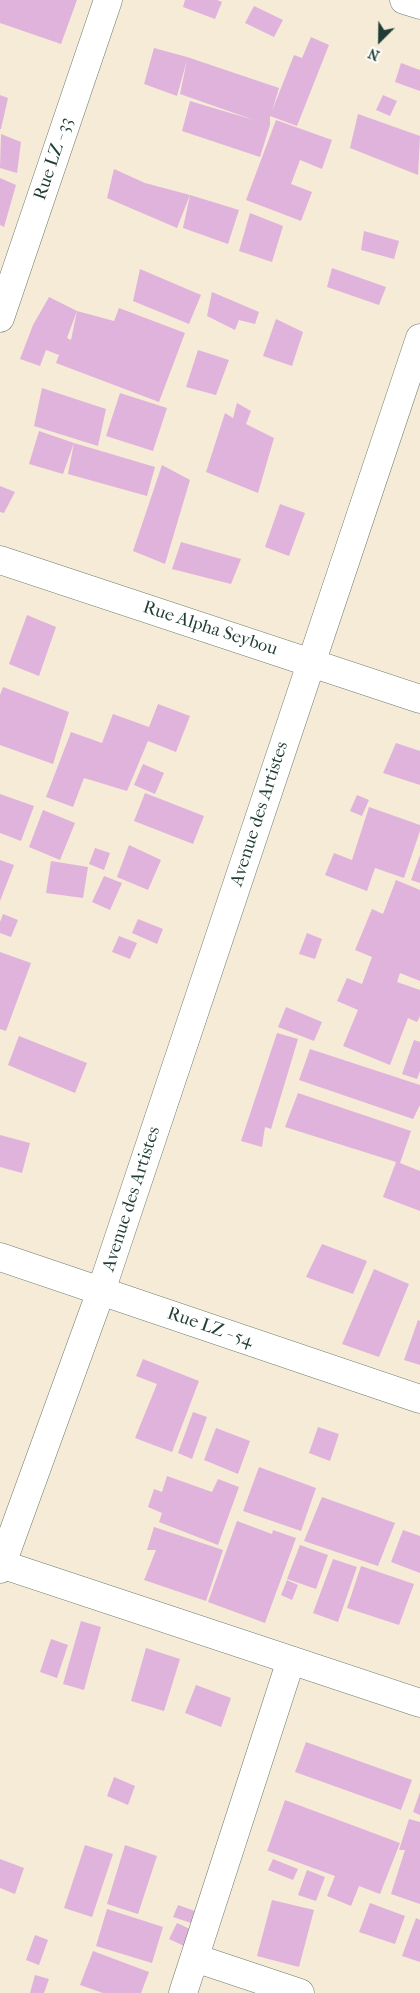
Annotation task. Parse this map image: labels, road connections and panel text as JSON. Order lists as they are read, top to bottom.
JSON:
{
  "streets": {
    "street": [
      "Rue LZ - 33",
      "Rue Alpha Seybou",
      "Avenue des Artistes",
      "Rue LZ - 54"
    ]
  },
  "crossings": [
    ["Rue Alpha Seybou", "Avenue des Artistes"],
    ["Avenue des Artistes", "Rue LZ - 54"]
  ],
  "north": "bottom left"
}
